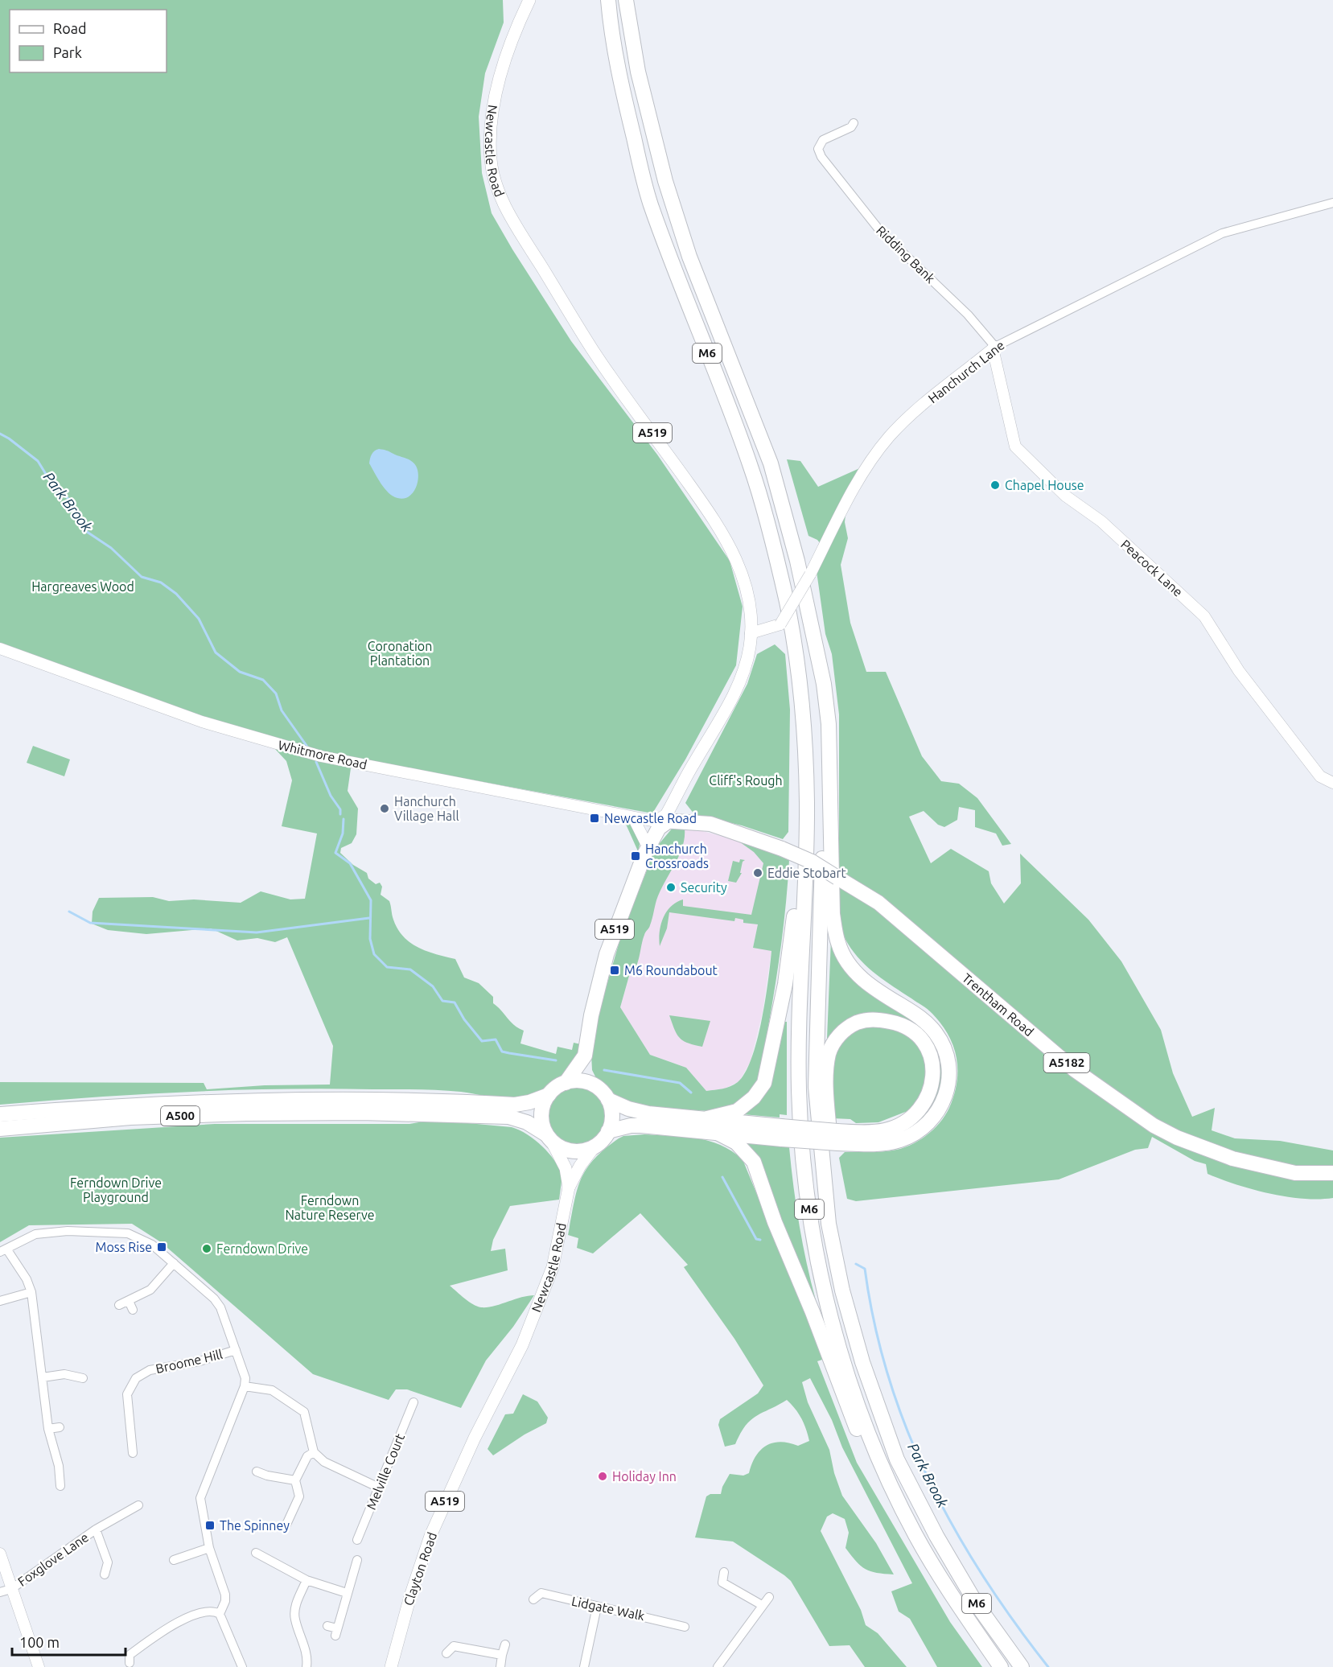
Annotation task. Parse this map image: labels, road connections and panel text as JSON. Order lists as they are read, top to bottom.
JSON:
{
  "streets": {
    "highway": [
      "M6",
      "A519",
      "Trentham Road",
      "A5182",
      "A500"
    ],
    "main road": ["Newcastle Road", "Clayton Road"],
    "street": [
      "Ridding Bank",
      "Hanchurch Lane",
      "Peacock Lane",
      "Whitmore Road",
      "Broome Hill",
      "Melville Court",
      "Foxglove Lane",
      "Lidgate Walk"
    ]
  },
  "crossings": [
    ["Newcastle Road", "M6"],
    ["Newcastle Road", "Hanchurch Lane"],
    ["Newcastle Road", "A519"],
    ["Newcastle Road", "A500"],
    ["Newcastle Road", "Clayton Road"],
    ["Ridding Bank", "Hanchurch Lane"],
    ["Ridding Bank", "Peacock Lane"],
    ["M6", "A519"],
    ["M6", "A500"],
    ["Hanchurch Lane", "A519"],
    ["Hanchurch Lane", "Peacock Lane"],
    ["A519", "Whitmore Road"],
    ["A519", "Trentham Road"],
    ["A519", "A500"],
    ["Whitmore Road", "Trentham Road"]
  ],
  "water": ["Park Brook"],
  "parks": [
    "Hargreaves Wood",
    "Coronation Plantation",
    "Cliff's Rough",
    "Ferndown Drive Playground",
    "Ferndown Nature Reserve"
  ],
  "places": {
    "other": [
      "Chapel House",
      "Hanchurch Village Hall",
      "Eddie Stobart",
      "Security",
      "Ferndown Drive",
      "Holiday Inn"
    ],
    "transit": [
      "Newcastle Road",
      "Hanchurch Crossroads",
      "M6 Roundabout",
      "Moss Rise",
      "The Spinney"
    ]
  },
  "legend": ["Road", "Park"],
  "scale_bar": "100 m"
}
